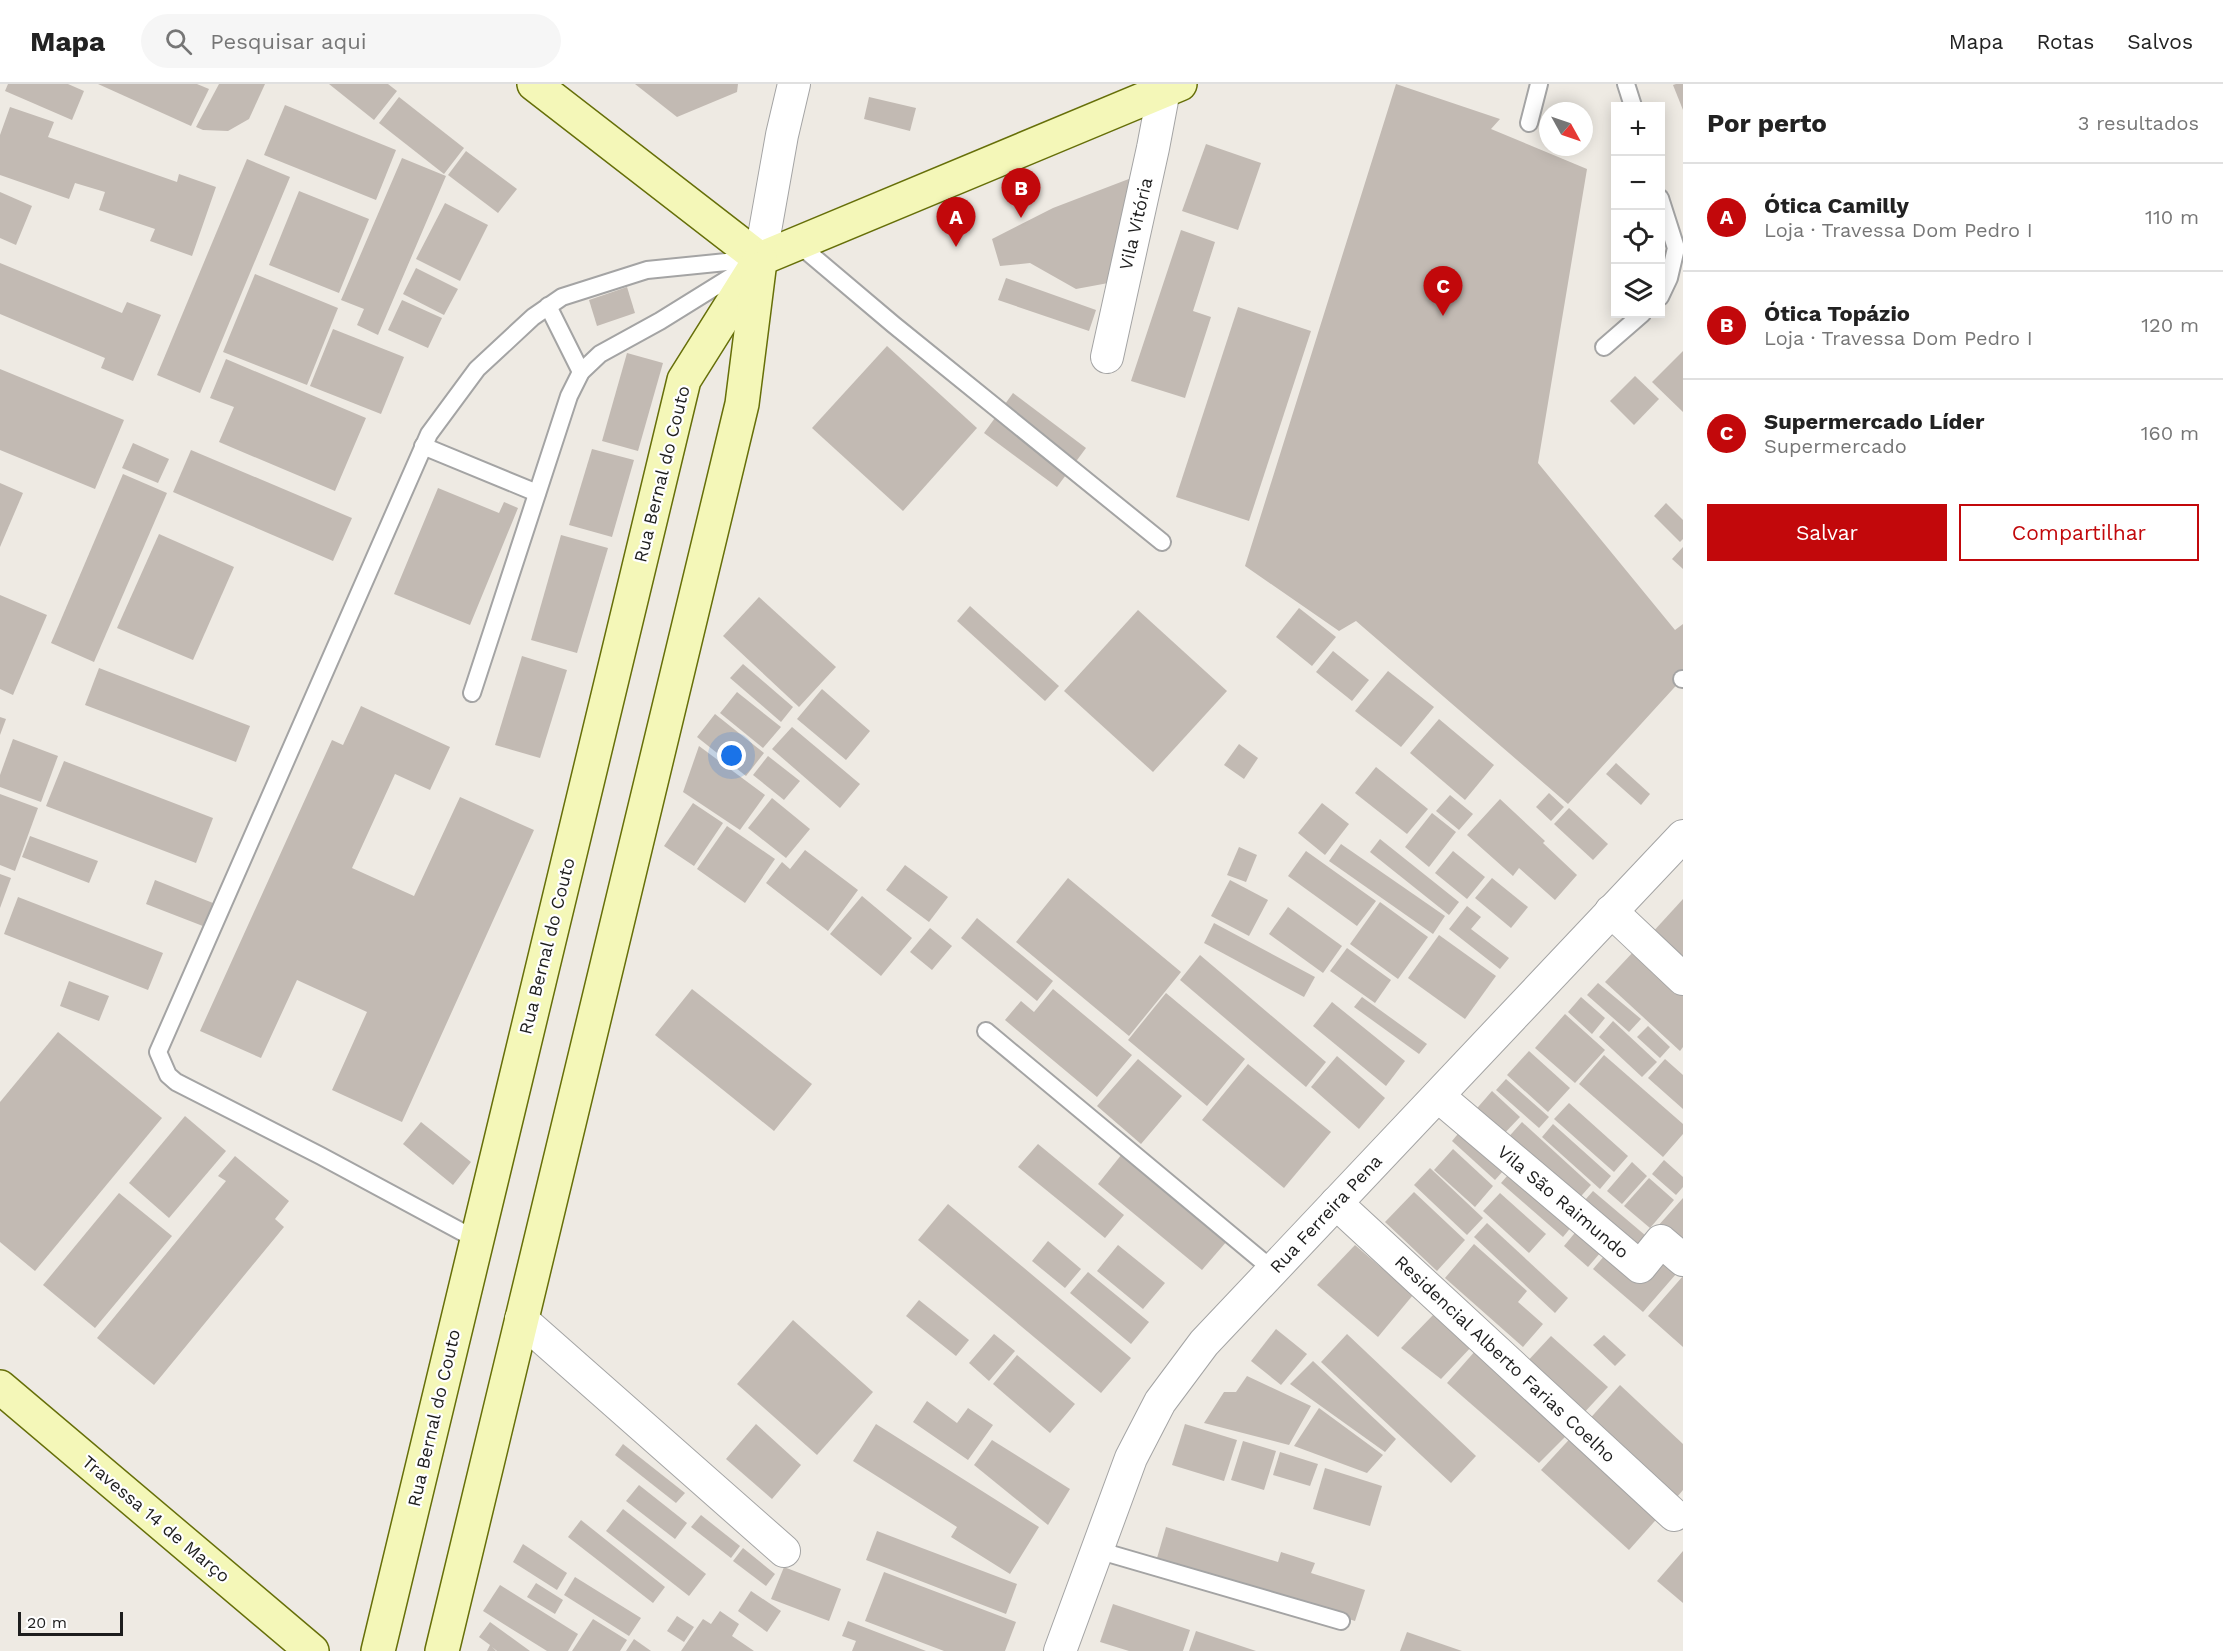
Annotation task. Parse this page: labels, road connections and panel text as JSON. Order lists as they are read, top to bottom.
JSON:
{
  "streets": {
    "street": [
      "Vila Vitória",
      "Rua Bernal do Couto",
      "Vila São Raimundo",
      "Rua Ferreira Pena",
      "Residencial Alberto Farias Coelho",
      "Travessa 14 de Março"
    ]
  },
  "crossings": [
    ["Vila São Raimundo", "Rua Ferreira Pena"],
    ["Rua Ferreira Pena", "Residencial Alberto Farias Coelho"]
  ],
  "scale_bar": "20 m",
  "north": "bottom right",
  "page": {
    "header": "Mapa",
    "search": "Pesquisar aqui",
    "nav": ["Mapa", "Rotas", "Salvos"],
    "heading": ["Por perto", "3 resultados"],
    "map_buttons": ["+", "−"],
    "list": [
      {
        "mark": "A",
        "name": "Ótica Camilly",
        "note": "Loja · Travessa Dom Pedro I",
        "value": "110 m"
      },
      {
        "mark": "B",
        "name": "Ótica Topázio",
        "note": "Loja · Travessa Dom Pedro I",
        "value": "120 m"
      },
      {
        "mark": "C",
        "name": "Supermercado Líder",
        "note": "Supermercado",
        "value": "160 m"
      }
    ],
    "pins": ["B", "A", "C"],
    "buttons": ["Salvar", "Compartilhar"],
    "scale": "20 m"
  }
}
